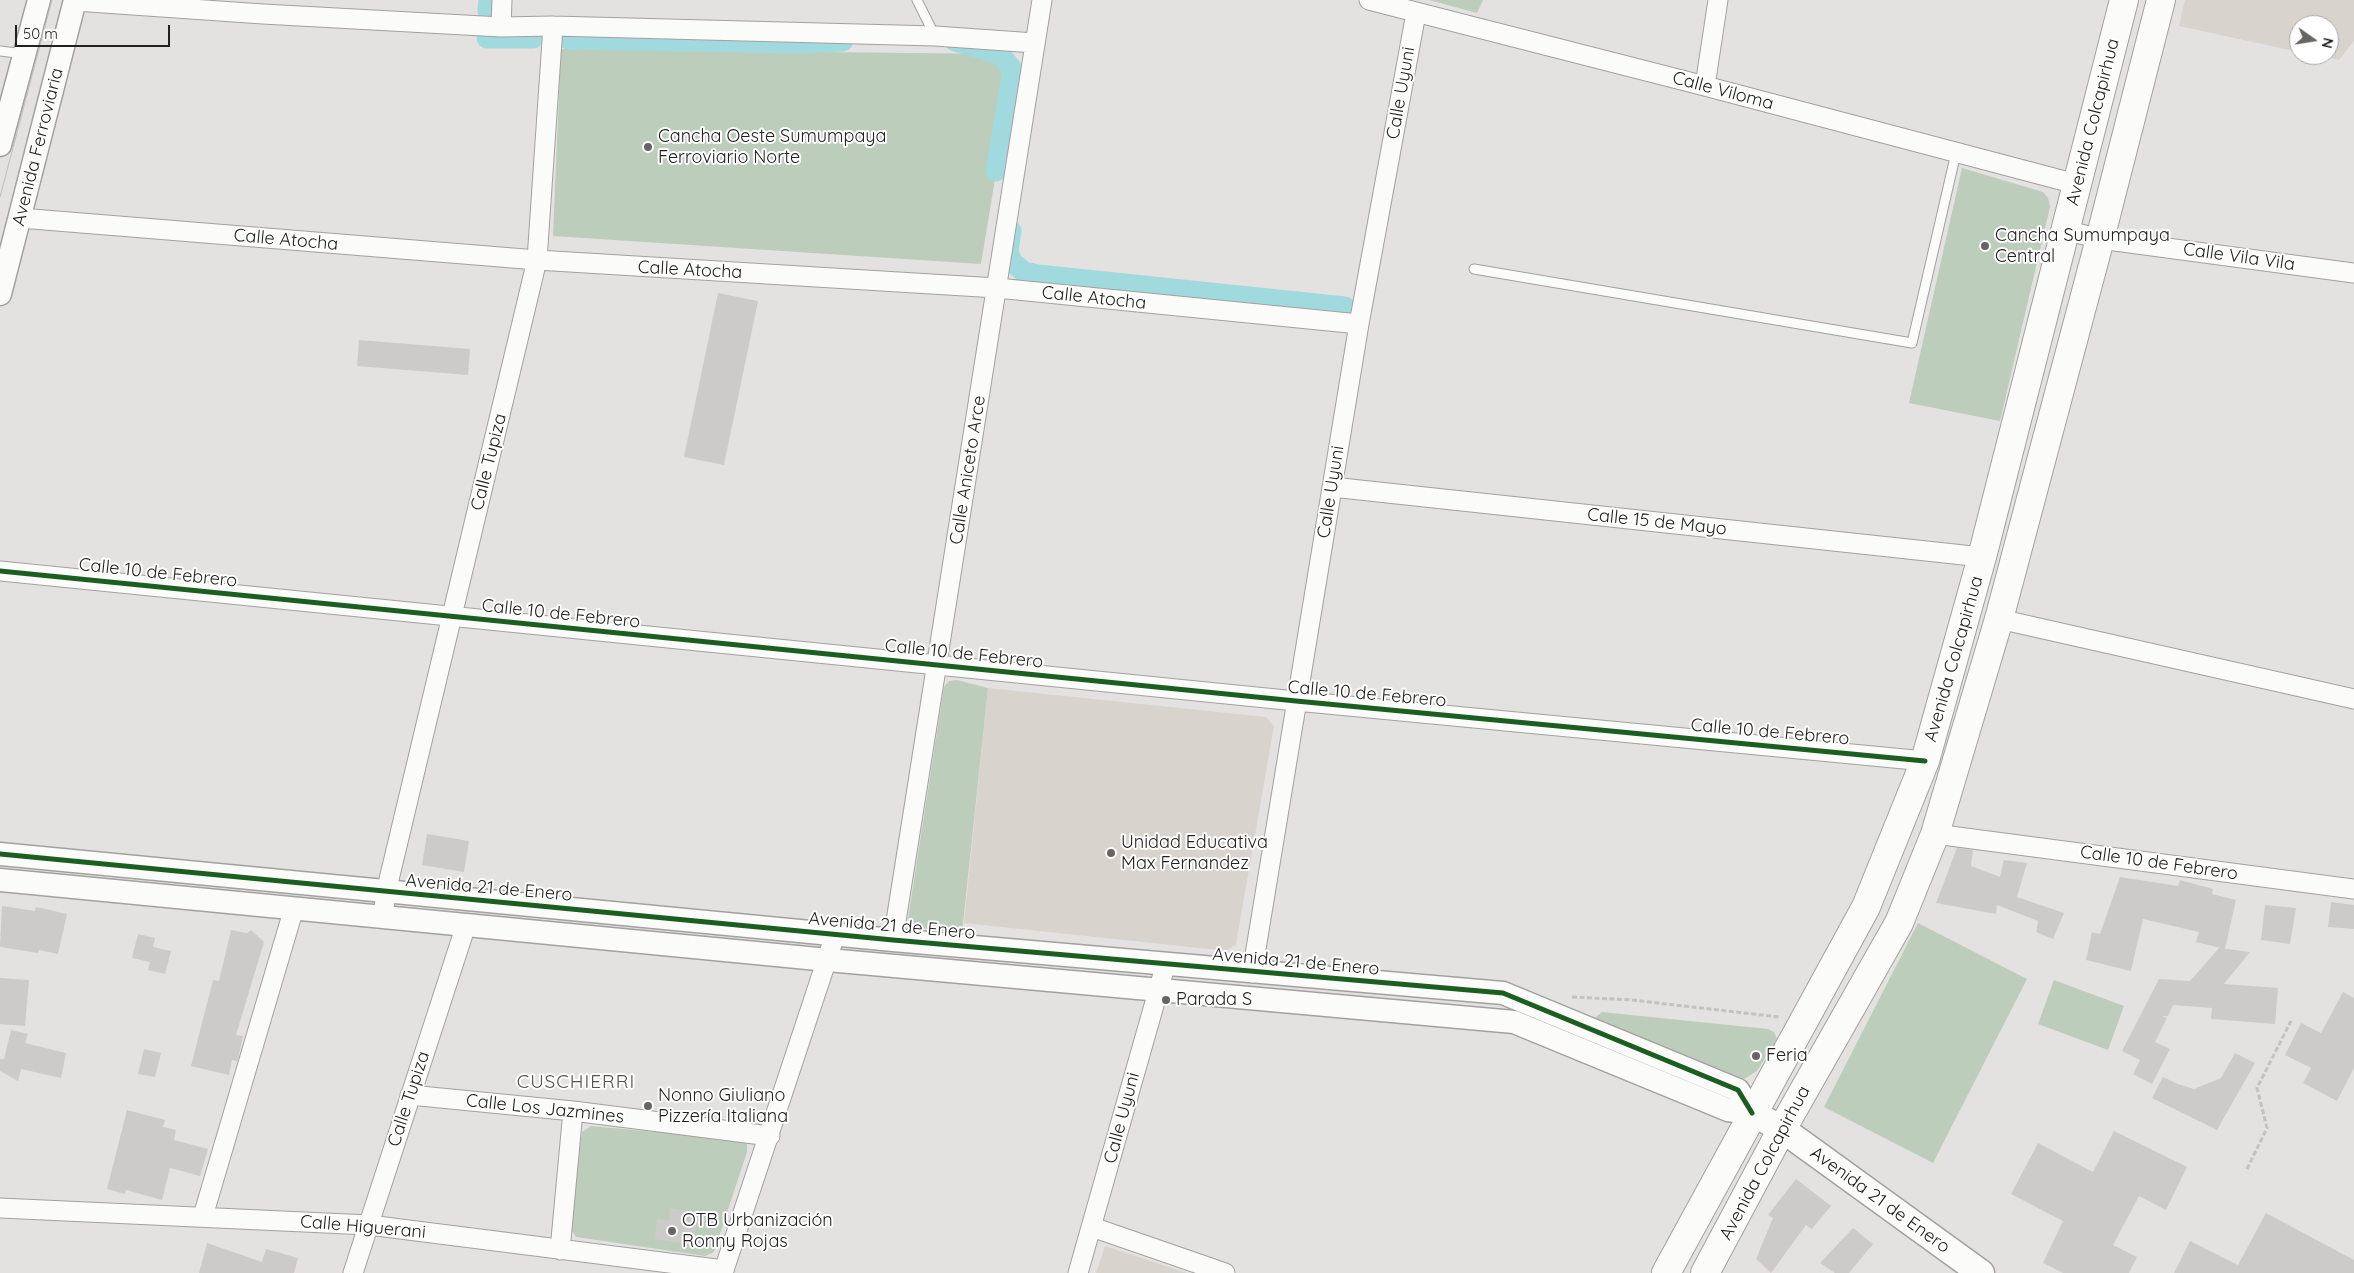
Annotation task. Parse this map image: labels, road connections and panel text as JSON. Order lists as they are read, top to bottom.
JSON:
{
  "streets": {
    "main road": ["Avenida Colcapirhua", "Avenida 21 de Enero"],
    "street": [
      "Calle Viloma",
      "Calle Uyuni",
      "Avenida Ferroviaria",
      "Calle Atocha",
      "Calle Vila Vila",
      "Calle Tupiza",
      "Calle Aniceto Arce",
      "Calle 15 de Mayo",
      "Calle 10 de Febrero",
      "Calle Los Jazmines",
      "Calle Higuerani"
    ]
  },
  "crossings": [
    ["Calle Viloma", "Calle Uyuni"],
    ["Calle Viloma", "Avenida Colcapirhua"],
    ["Calle Uyuni", "Calle Atocha"],
    ["Calle Uyuni", "Calle 15 de Mayo"],
    ["Calle Uyuni", "Calle 10 de Febrero"],
    ["Calle Uyuni", "Avenida 21 de Enero"],
    ["Avenida Colcapirhua", "Calle Vila Vila"],
    ["Avenida Colcapirhua", "Calle 15 de Mayo"],
    ["Avenida Colcapirhua", "Calle 10 de Febrero"],
    ["Avenida Colcapirhua", "Avenida 21 de Enero"],
    ["Avenida Ferroviaria", "Calle Atocha"],
    ["Calle Atocha", "Calle Tupiza"],
    ["Calle Atocha", "Calle Aniceto Arce"],
    ["Calle Tupiza", "Calle 10 de Febrero"],
    ["Calle Tupiza", "Avenida 21 de Enero"],
    ["Calle Tupiza", "Calle Los Jazmines"],
    ["Calle Tupiza", "Calle Higuerani"],
    ["Calle Aniceto Arce", "Calle 10 de Febrero"],
    ["Calle Aniceto Arce", "Avenida 21 de Enero"]
  ],
  "districts": ["CUSCHIERRI"],
  "places": [
    "Cancha Oeste Sumumpaya Ferroviario Norte",
    "Cancha Sumumpaya Central",
    "Unidad Educativa Max Fernandez",
    "Parada S",
    "Feria",
    "Nonno Giuliano Pizzería Italiana",
    "OTB Urbanización Ronny Rojas"
  ],
  "scale_bar": "50 m",
  "north": "right"
}
